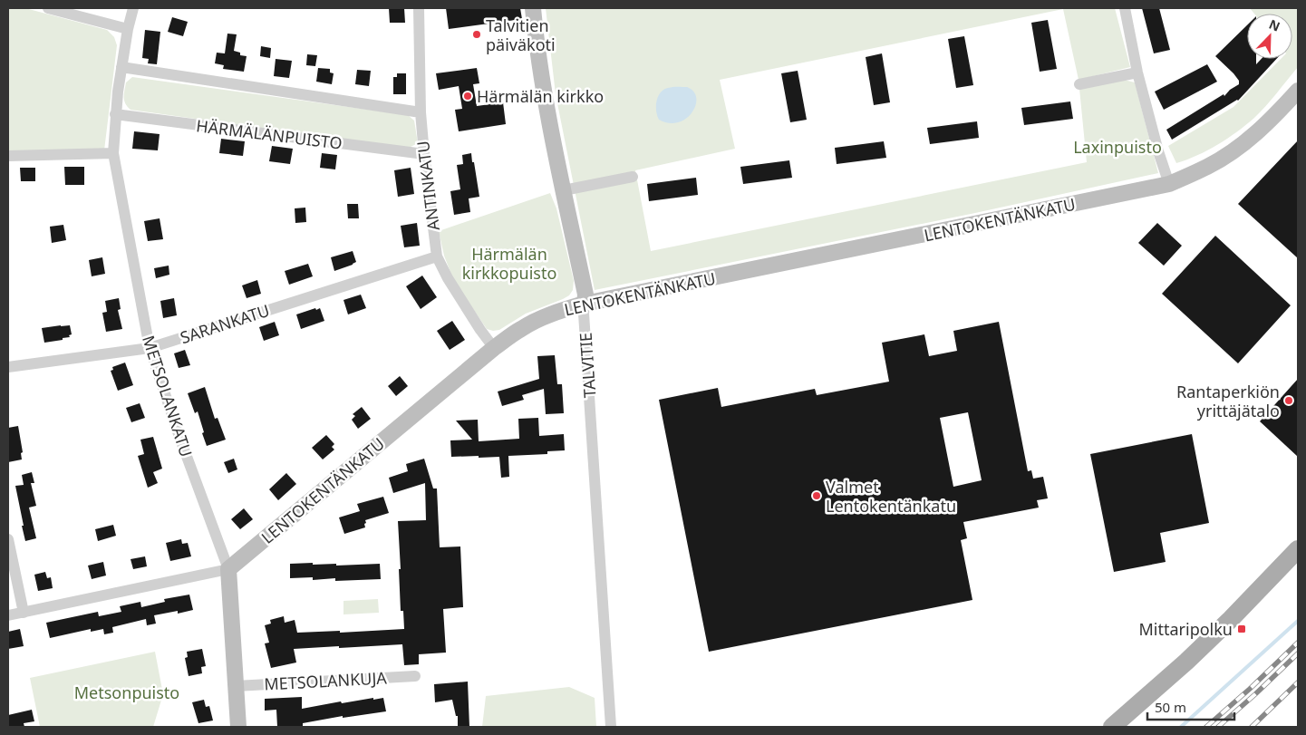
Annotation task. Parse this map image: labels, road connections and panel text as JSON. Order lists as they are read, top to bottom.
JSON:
{
  "streets": {
    "street": [
      "HÄRMÄLÄNPUISTO",
      "ANTINKATU",
      "LENTOKENTÄNKATU",
      "SARANKATU",
      "TALVITIE",
      "METSOLANKATU",
      "METSOLANKUJA"
    ]
  },
  "crossings": [
    ["HÄRMÄLÄNPUISTO", "ANTINKATU"],
    ["HÄRMÄLÄNPUISTO", "METSOLANKATU"],
    ["ANTINKATU", "LENTOKENTÄNKATU"],
    ["ANTINKATU", "SARANKATU"],
    ["LENTOKENTÄNKATU", "TALVITIE"],
    ["LENTOKENTÄNKATU", "METSOLANKATU"],
    ["SARANKATU", "METSOLANKATU"],
    ["METSOLANKATU", "METSOLANKUJA"]
  ],
  "parks": ["Laxinpuisto", "Härmälän kirkkopuisto", "Metsonpuisto"],
  "places": {
    "other": [
      "Talvitien päiväkoti",
      "Härmälän kirkko",
      "Rantaperkiön yrittäjätalo",
      "Valmet Lentokentänkatu"
    ],
    "transit": ["Mittaripolku"]
  },
  "scale_bar": "50 m",
  "north": "top right"
}
